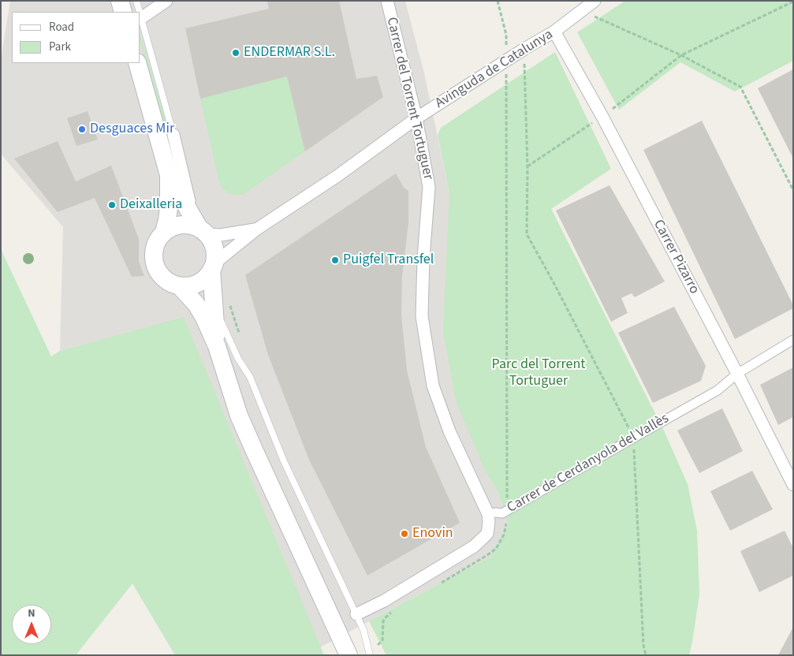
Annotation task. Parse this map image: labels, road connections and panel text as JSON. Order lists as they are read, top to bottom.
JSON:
{
  "streets": {
    "street": [
      "Avinguda de Catalunya",
      "Carrer del Torrent Tortuguer",
      "Carrer Pizarro",
      "Carrer de Cerdanyola del Vallès"
    ]
  },
  "crossings": [
    ["Avinguda de Catalunya", "Carrer del Torrent Tortuguer"],
    ["Avinguda de Catalunya", "Carrer Pizarro"],
    ["Carrer del Torrent Tortuguer", "Carrer de Cerdanyola del Vallès"],
    ["Carrer Pizarro", "Carrer de Cerdanyola del Vallès"]
  ],
  "parks": ["Parc del Torrent Tortuguer"],
  "places": [
    "ENDERMAR S.L.",
    "Desguaces Mir",
    "Deixalleria",
    "Puigfel Transfel",
    "Enovin"
  ],
  "legend": ["Road", "Park"],
  "north": "top"
}
